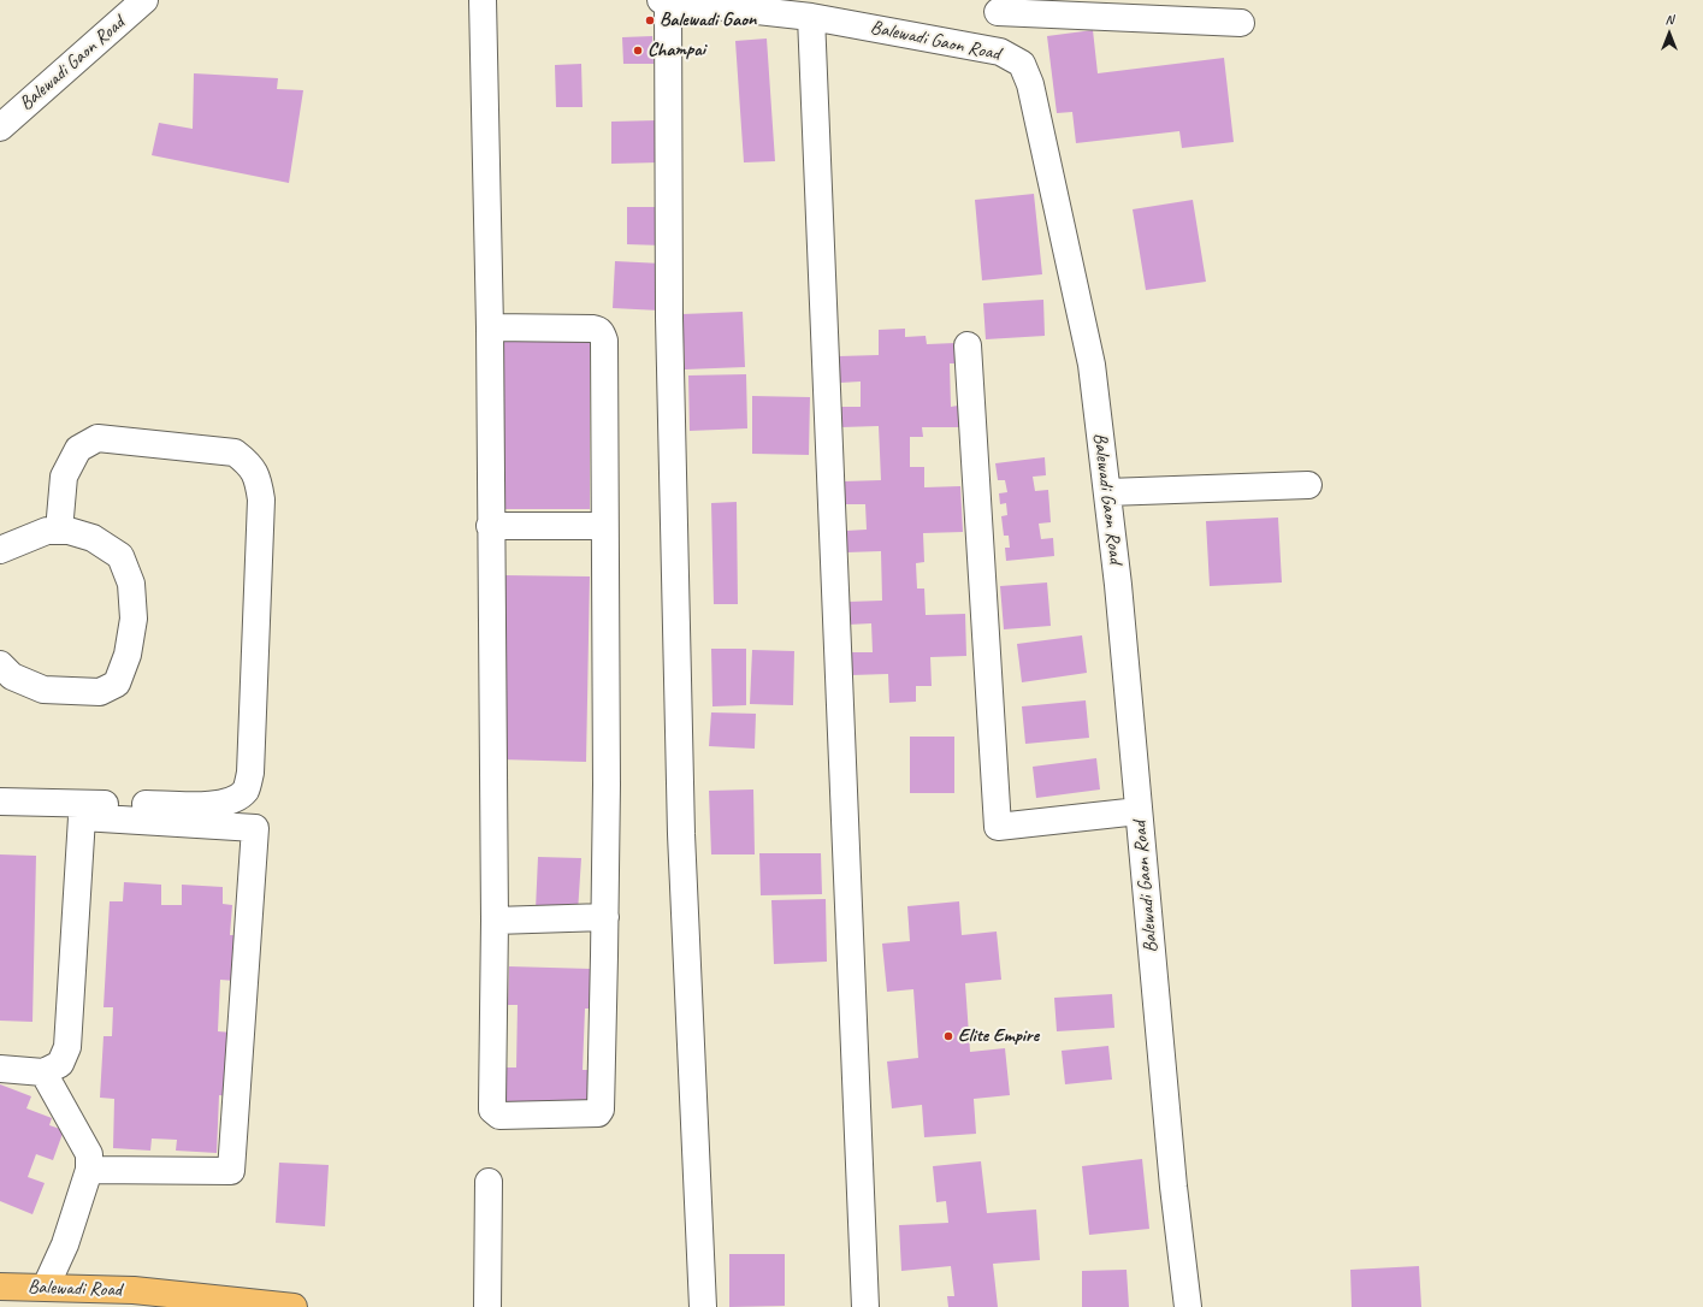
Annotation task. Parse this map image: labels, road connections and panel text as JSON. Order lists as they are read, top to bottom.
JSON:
{
  "streets": {
    "main road": ["Balewadi Road"],
    "street": ["Balewadi Gaon Road"]
  },
  "places": ["Balewadi Gaon", "Champai", "Elite Empire"],
  "north": "top"
}
